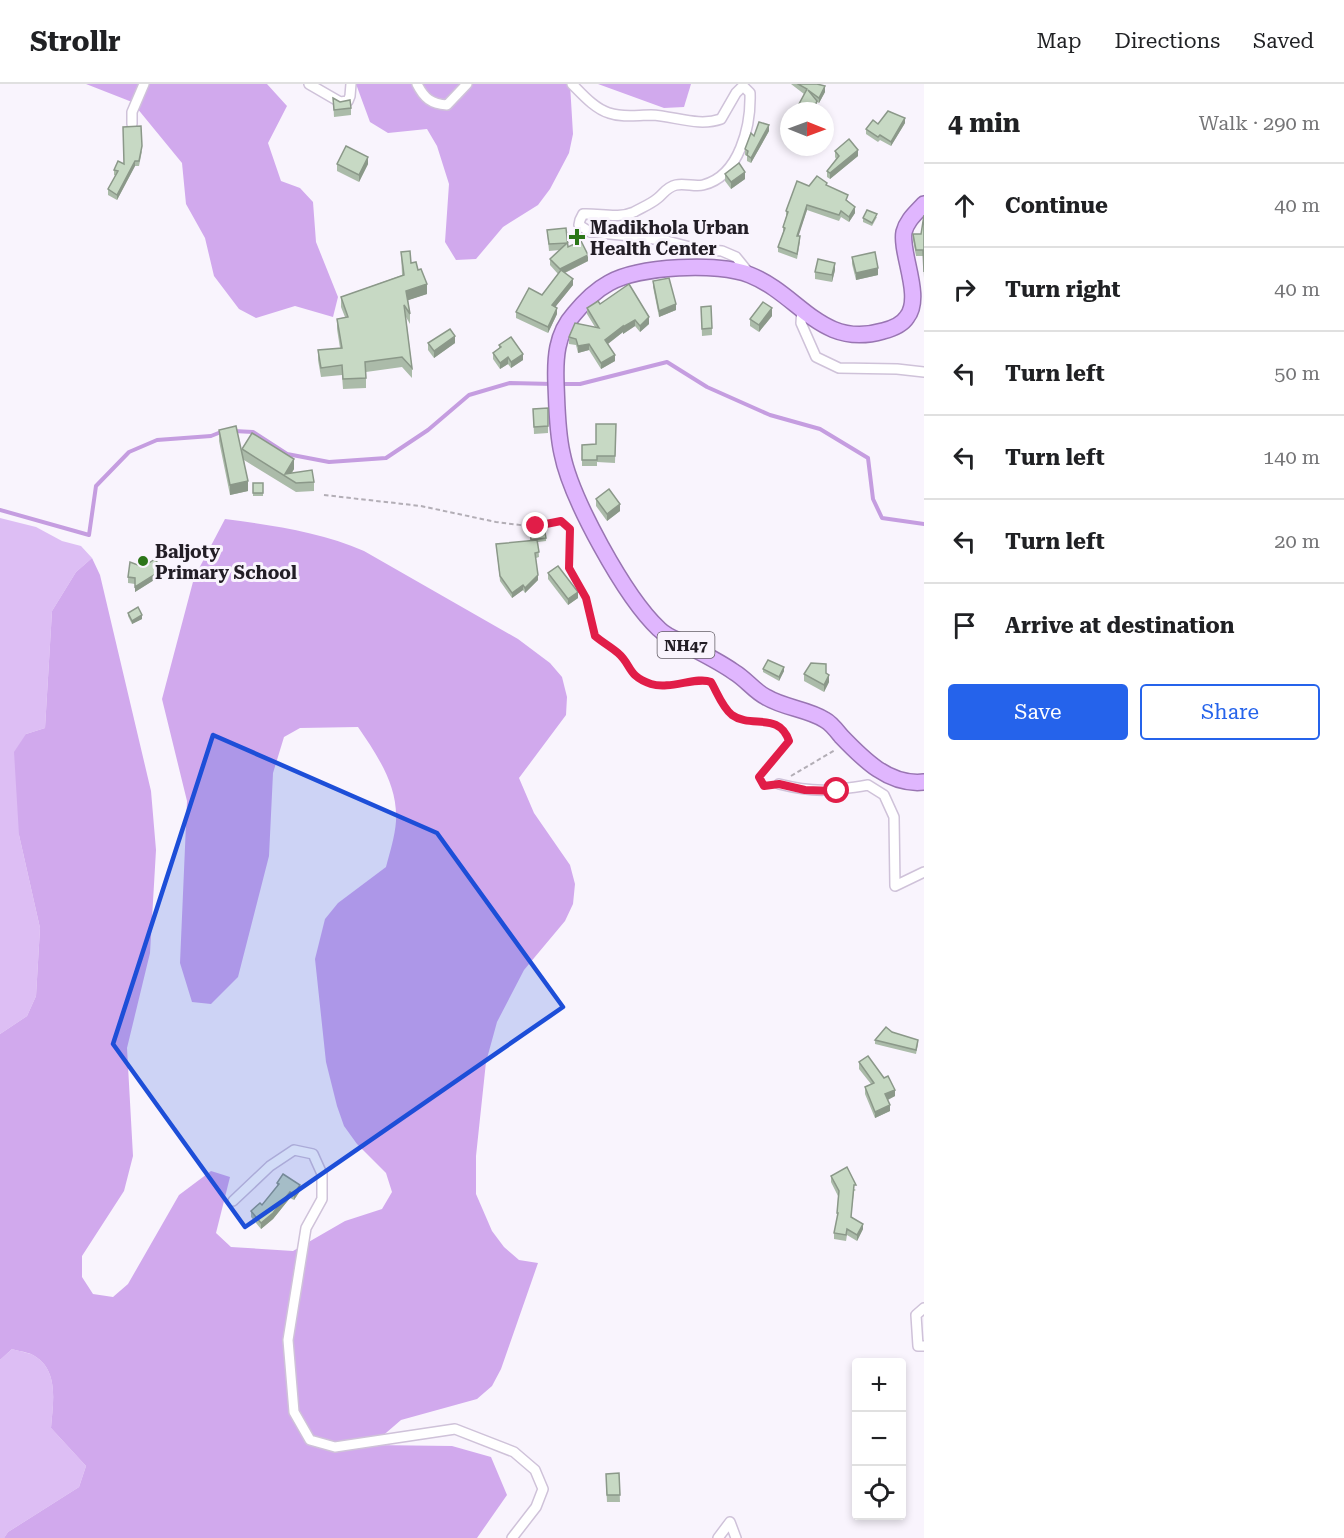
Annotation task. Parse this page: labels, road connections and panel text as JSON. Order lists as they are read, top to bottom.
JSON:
{
  "streets": {
    "highway": ["NH47"]
  },
  "places": {
    "health": ["Madikhola Urban Health Center"],
    "other": ["Baljoty Primary School"]
  },
  "north": "right",
  "page": {
    "header": "Strollr",
    "nav": ["Map", "Directions", "Saved"],
    "heading": ["4 min", "Walk · 290 m"],
    "list": [
      ["Continue", "40 m"],
      ["Turn right", "40 m"],
      ["Turn left", "50 m"],
      ["Turn left", "140 m"],
      ["Turn left", "20 m"],
      "Arrive at destination"
    ],
    "buttons": ["Save", "Share"],
    "map_buttons": ["+", "−"]
  }
}
